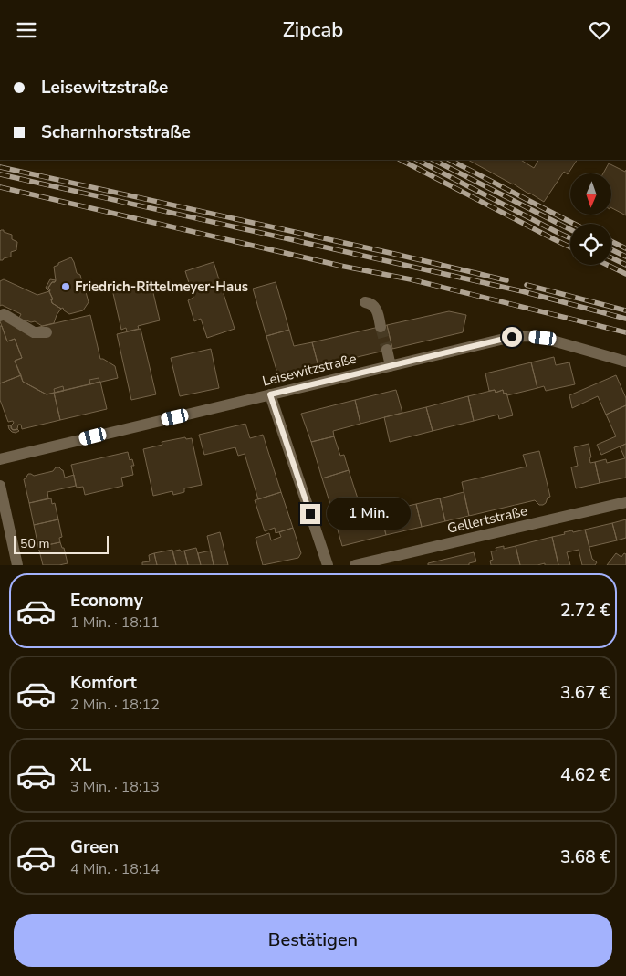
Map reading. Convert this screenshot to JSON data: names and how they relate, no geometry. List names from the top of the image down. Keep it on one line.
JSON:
{"streets":{"street":["Leisewitzstraße","Gellertstraße"]},"places":["Friedrich-Rittelmeyer-Haus"],"scale_bar":"50 m","north":"bottom","page":{"header":"Zipcab","banner":["Leisewitzstraße","Scharnhorststraße"],"bubble":"1 Min.","scale":"50 m","list":[{"name":"Economy","note":"1 Min. · 18:11","value":"2.72 €"},{"name":"Komfort","note":"2 Min. · 18:12","value":"3.67 €"},{"name":"XL","note":"3 Min. · 18:13","value":"4.62 €"},{"name":"Green","note":"4 Min. · 18:14","value":"3.68 €"}],"buttons":"Bestätigen"}}
